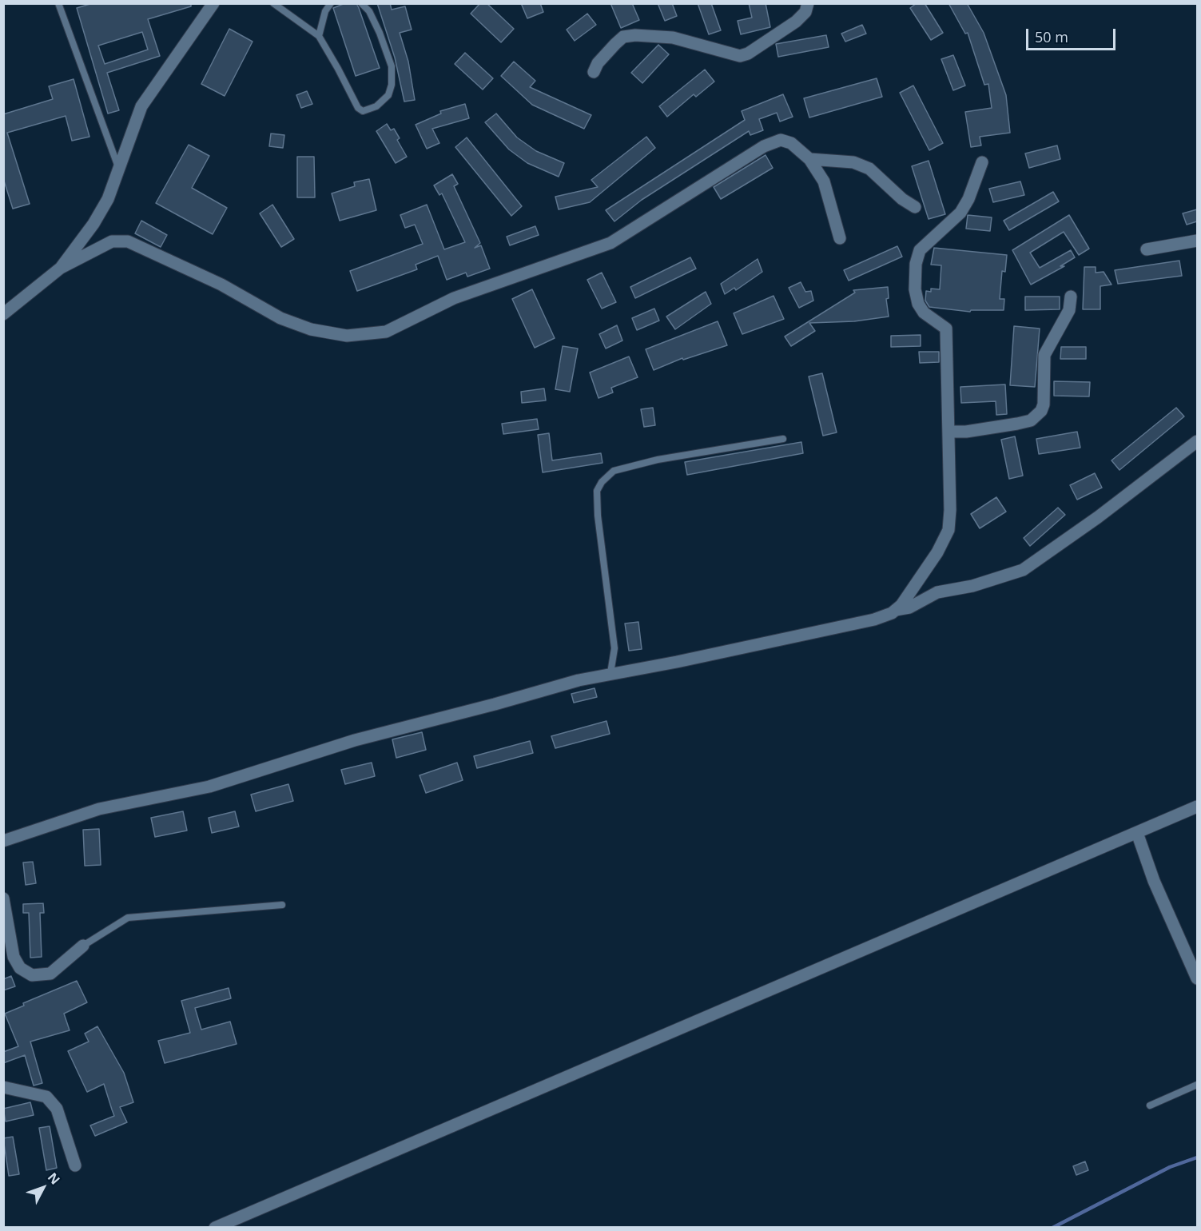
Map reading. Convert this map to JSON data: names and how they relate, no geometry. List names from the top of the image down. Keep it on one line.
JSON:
{"scale_bar":"50 m","north":"top right"}
